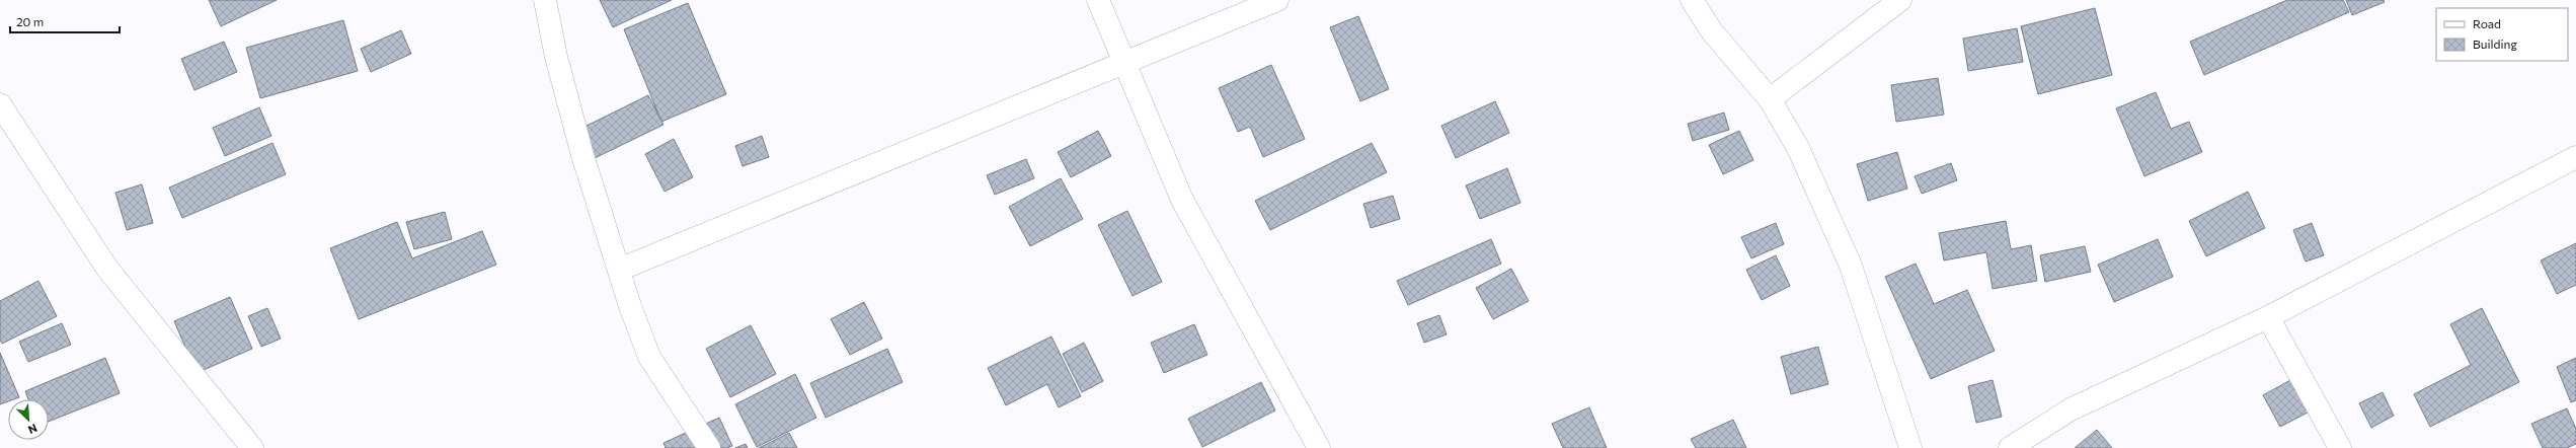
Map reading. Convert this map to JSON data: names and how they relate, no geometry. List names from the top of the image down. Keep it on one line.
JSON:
{"legend":["Road","Building"],"scale_bar":"20 m","north":"bottom right"}
